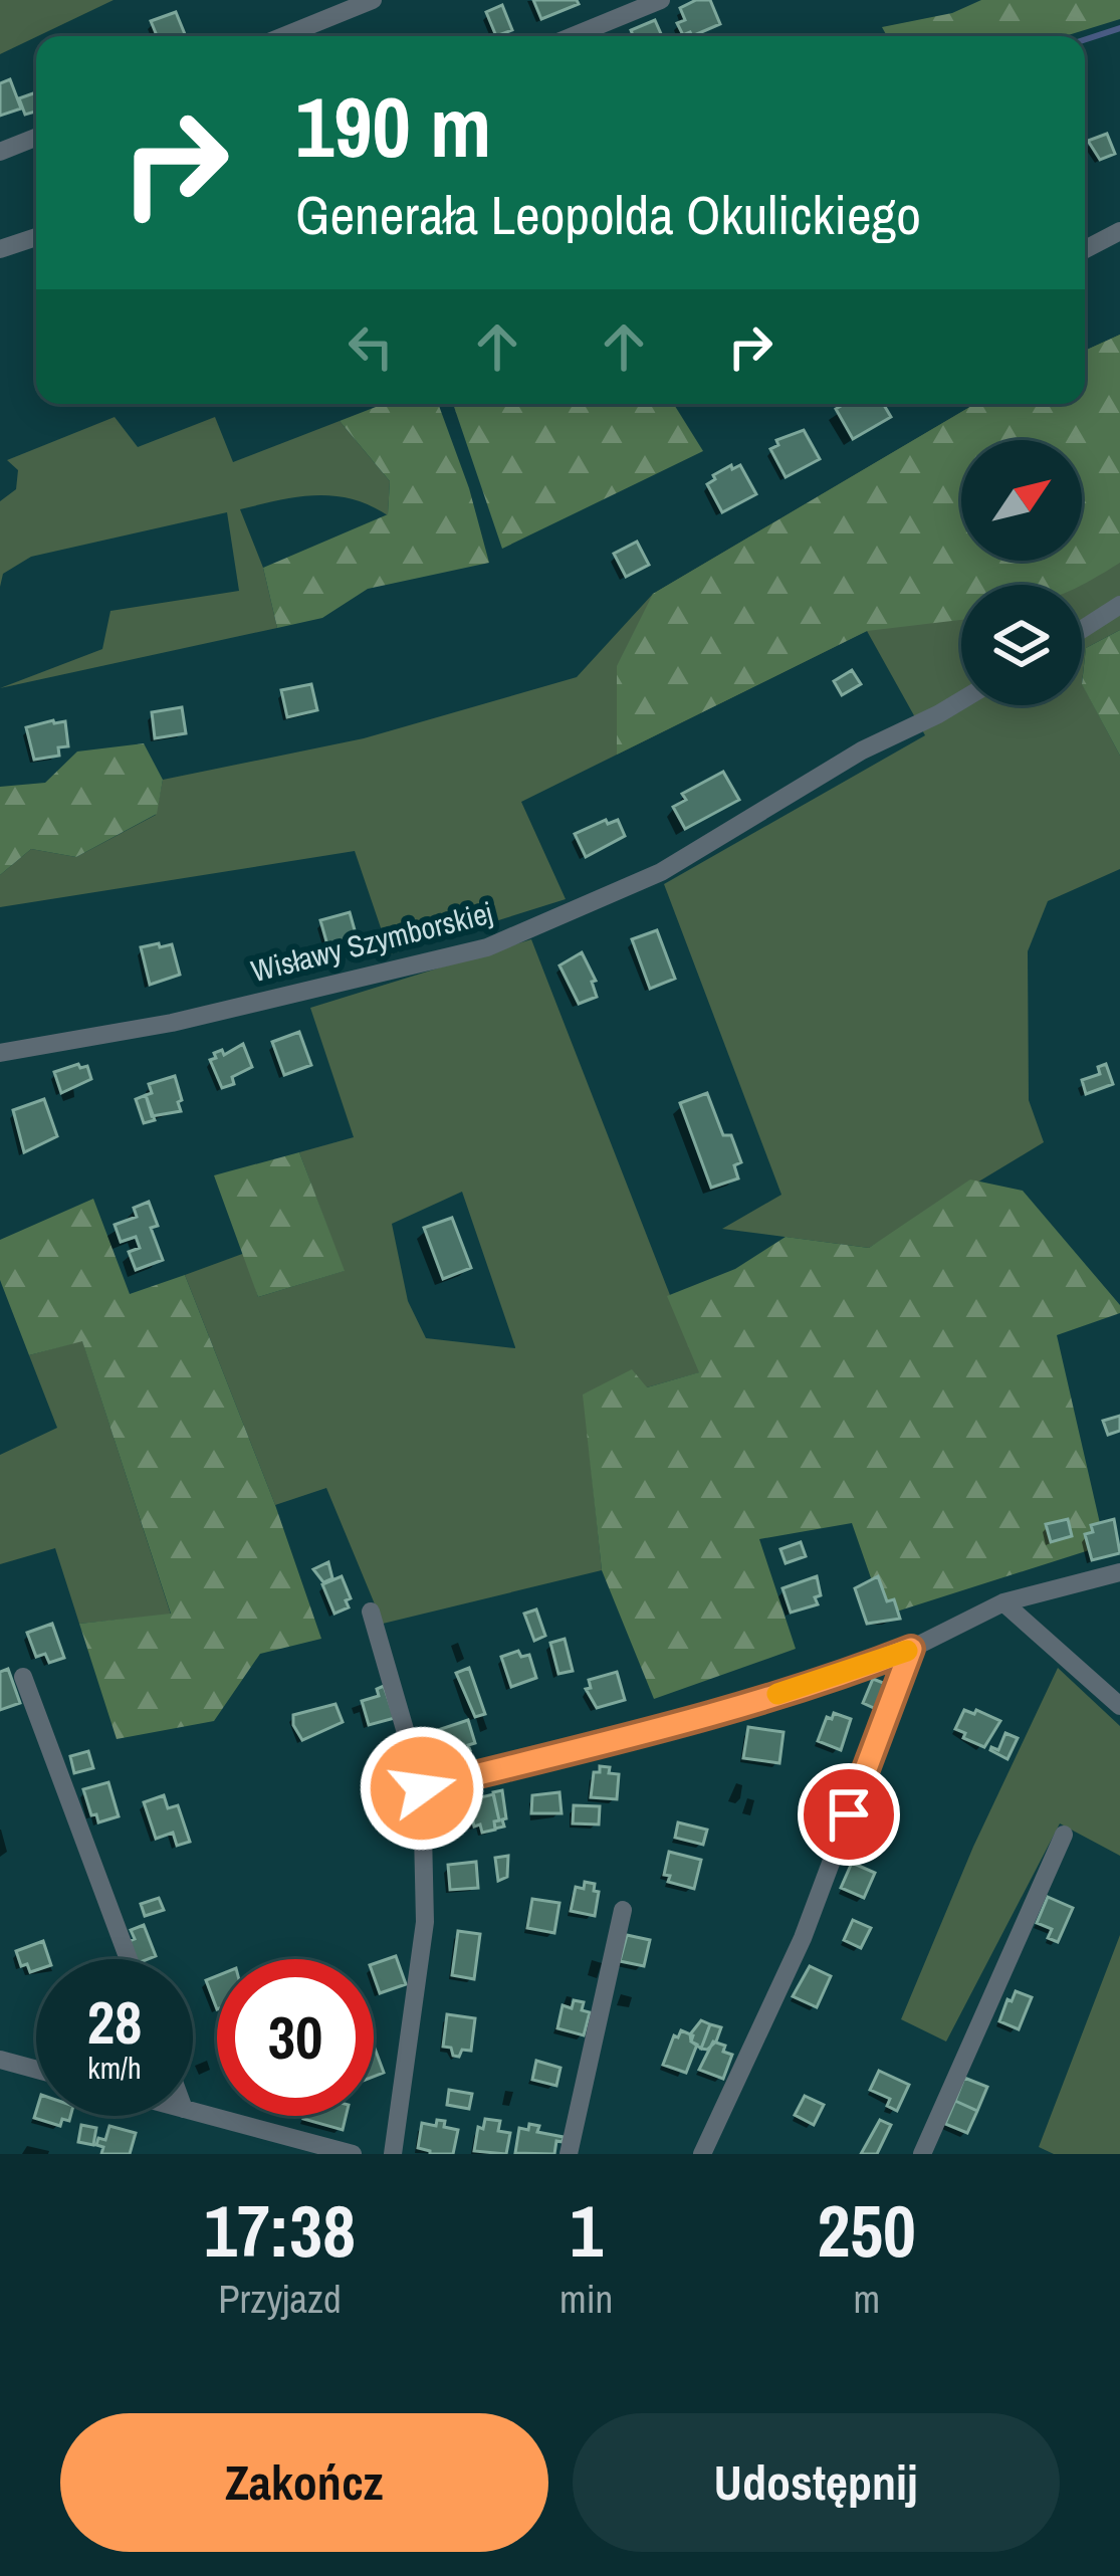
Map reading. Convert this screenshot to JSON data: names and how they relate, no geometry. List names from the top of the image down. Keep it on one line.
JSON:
{"streets":{"street":["Wisławy Szymborskiej"]},"north":"top right","page":{"turn":["190 m","Generała Leopolda Okulickiego"],"speed":"28 km/h","limit":"30","eta":["17:38","Przyjazd","1","min","250","m"],"buttons":["Zakończ","Udostępnij"]}}
